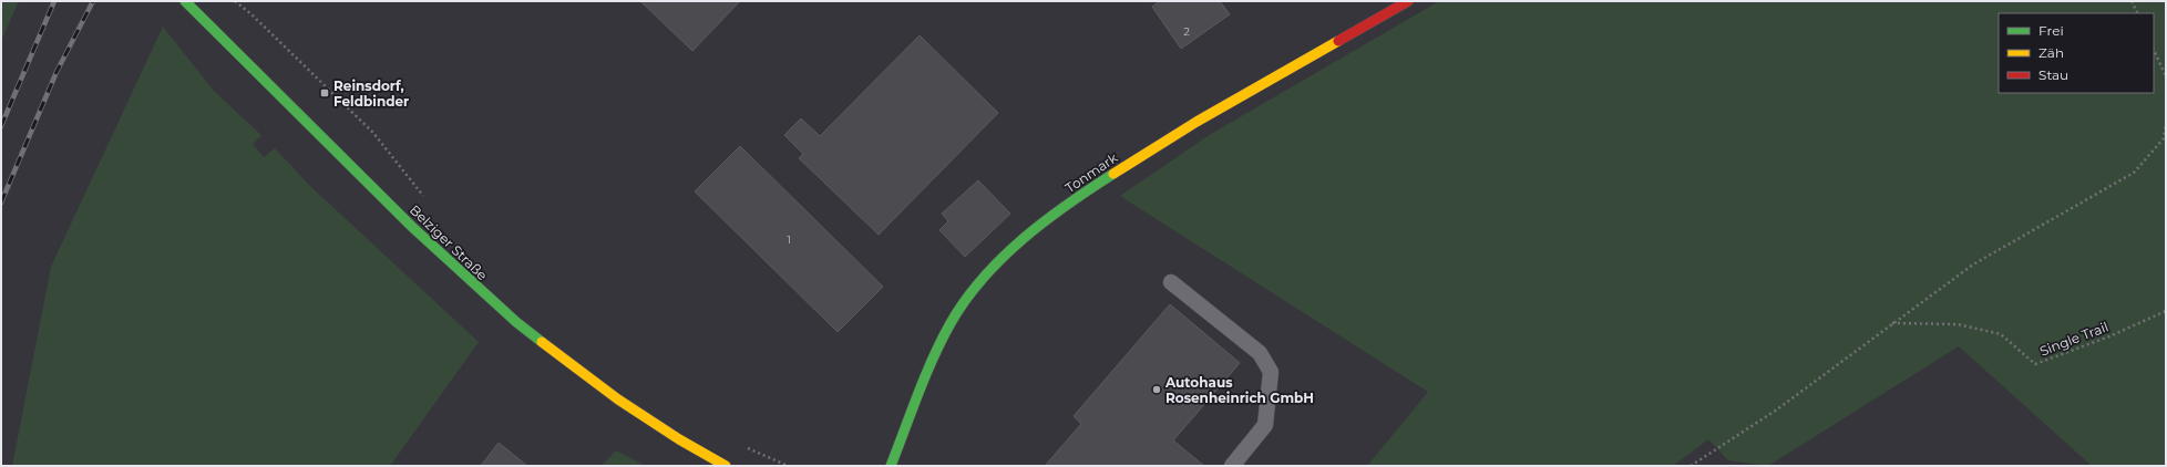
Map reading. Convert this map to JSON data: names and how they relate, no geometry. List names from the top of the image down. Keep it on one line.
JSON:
{"streets":{"street":["Tonmark","Belziger Straße"],"path":["Single Trail"]},"places":{"transit":["Reinsdorf, Feldbinder"],"other":["Autohaus Rosenheinrich GmbH"]},"house_numbers":["2","1"],"legend":["Frei","Zäh","Stau"]}
